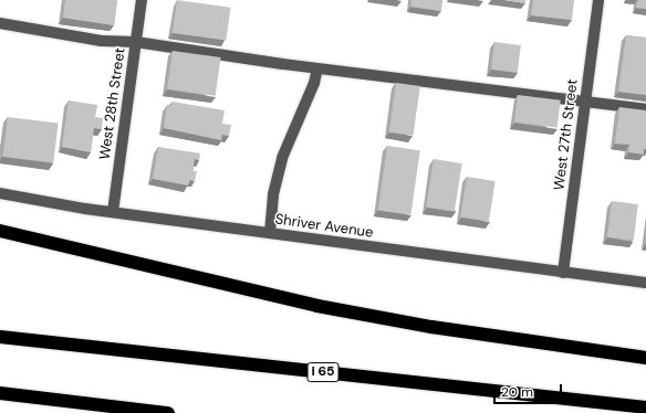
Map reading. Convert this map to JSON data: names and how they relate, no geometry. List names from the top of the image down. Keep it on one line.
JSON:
{"streets":{"highway":["I 65"],"street":["West 28th Street","West 27th Street","Shriver Avenue"]},"crossings":[["West 28th Street","Shriver Avenue"],["West 27th Street","Shriver Avenue"]],"scale_bar":"20 m"}
